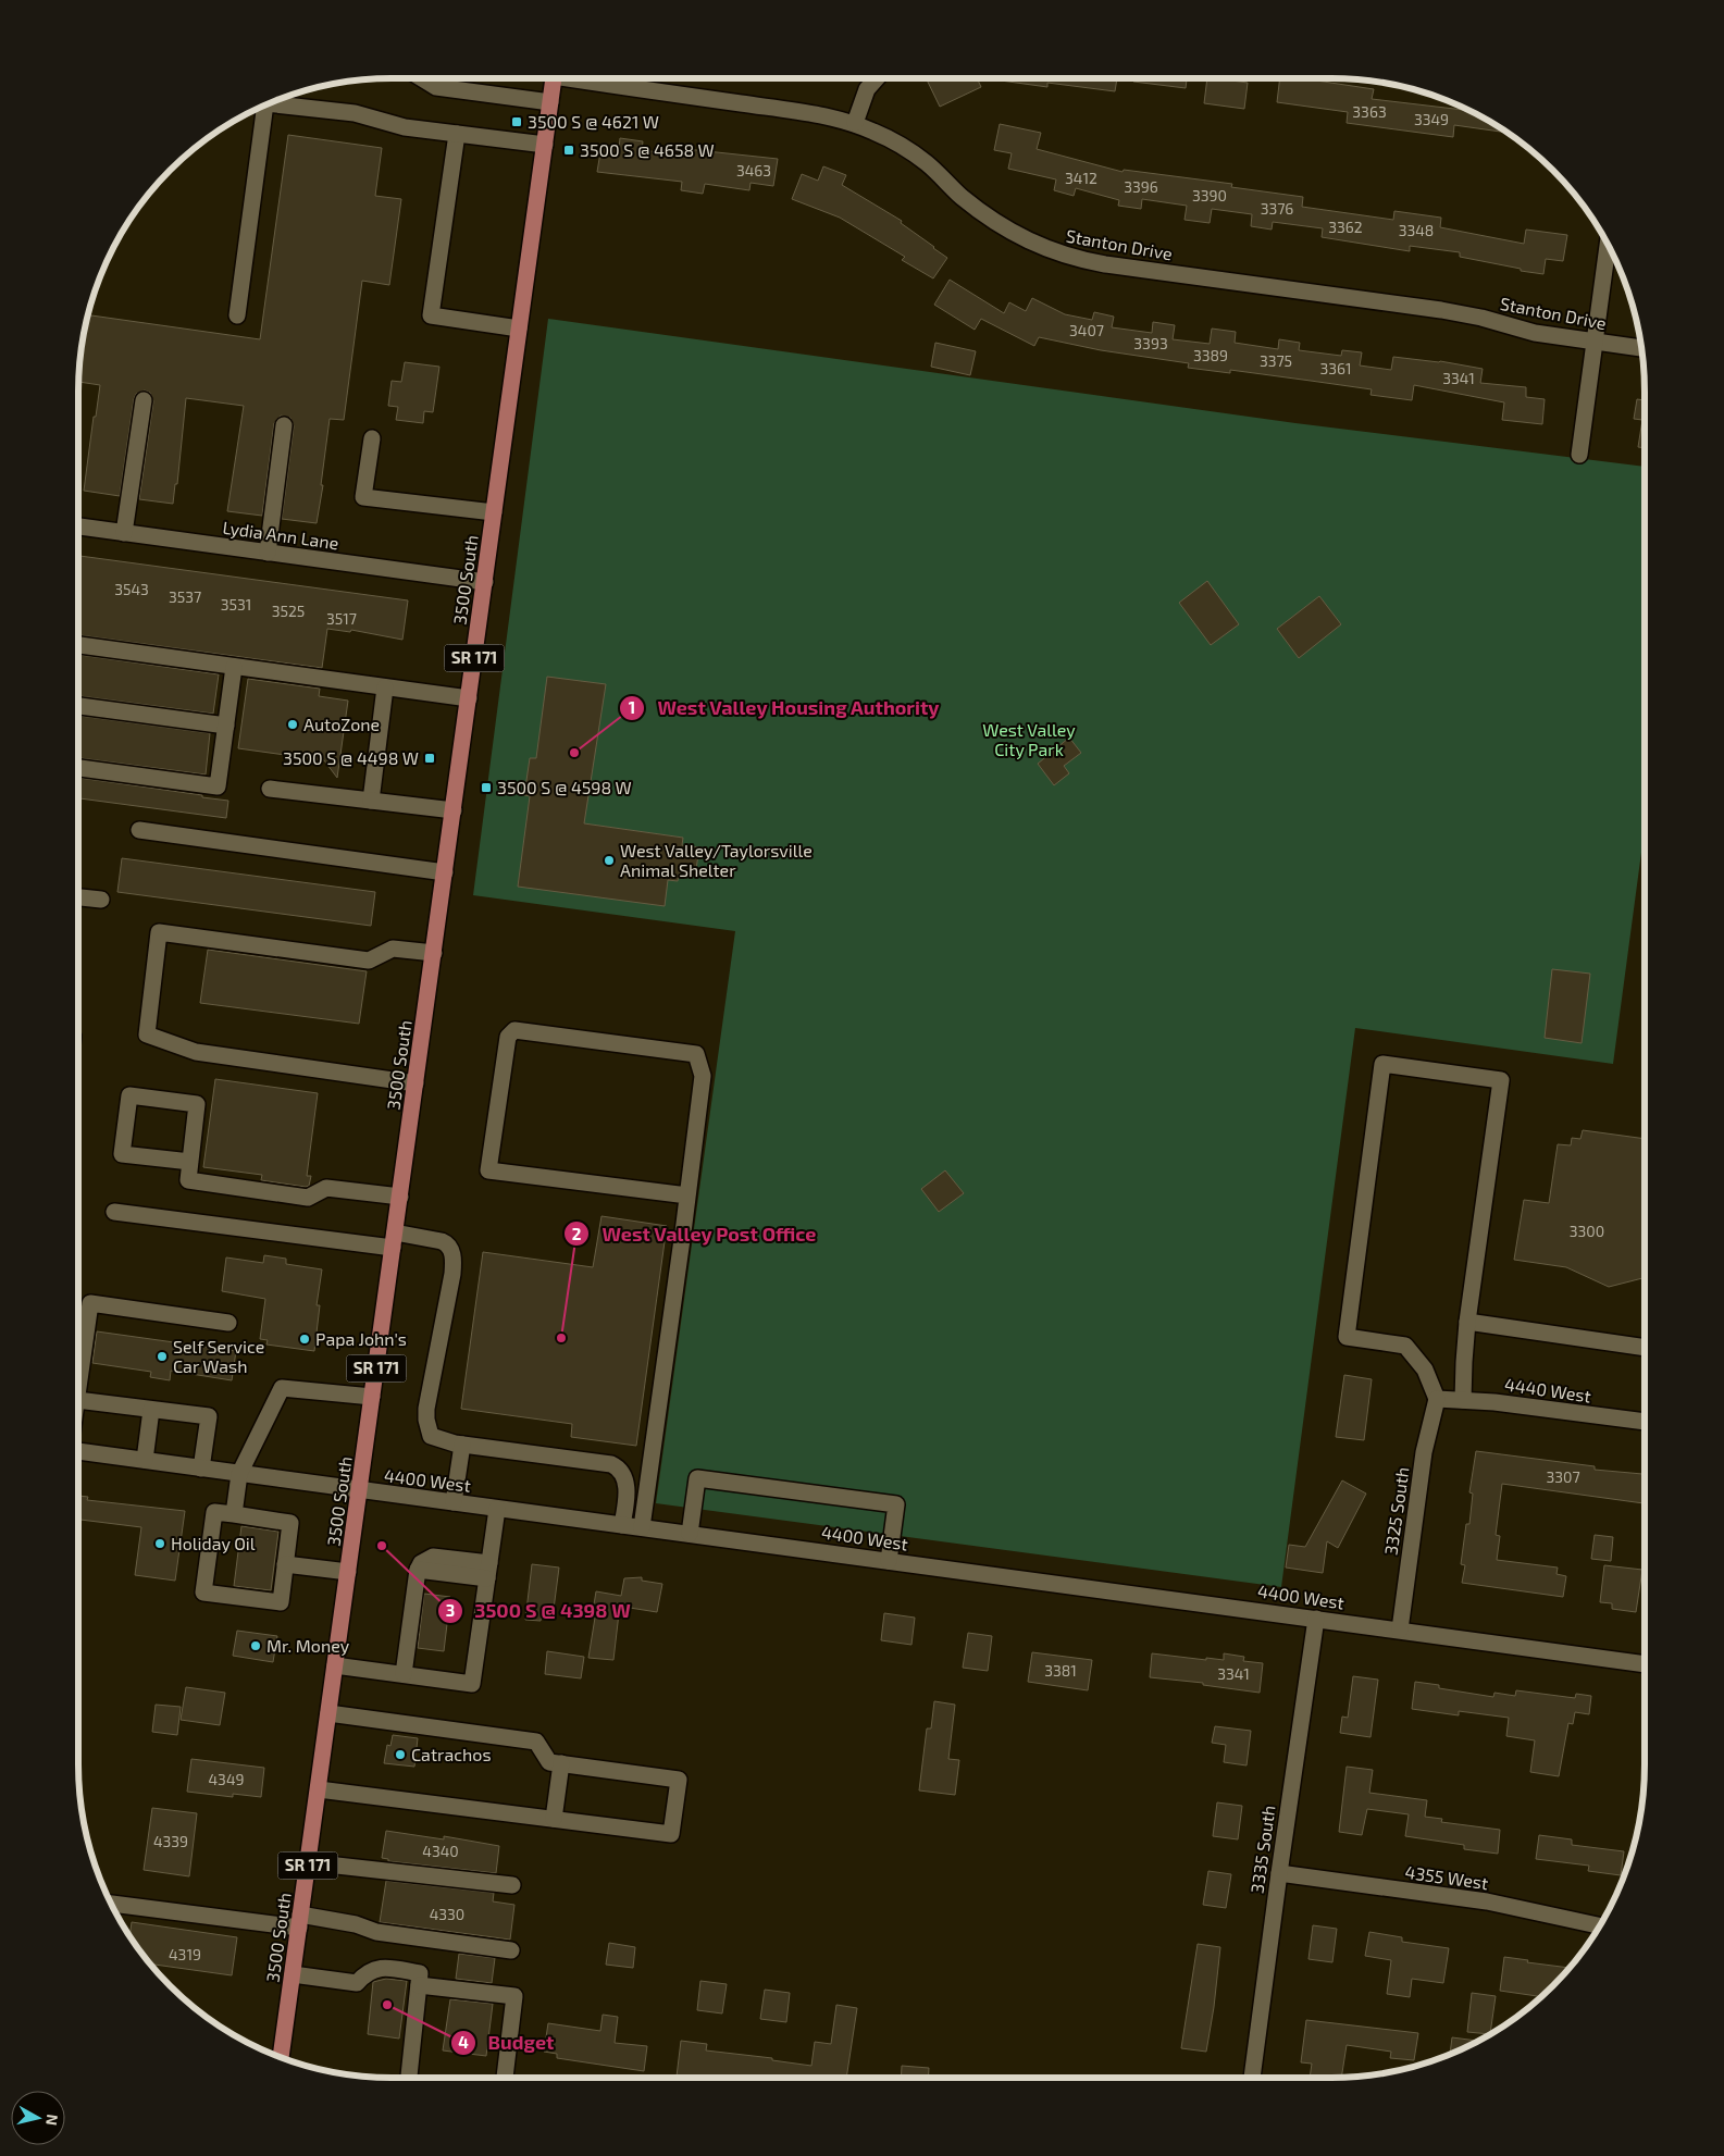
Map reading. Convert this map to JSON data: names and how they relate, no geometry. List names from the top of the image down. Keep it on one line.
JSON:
{"streets":{"main road":["3500 South","SR 171"],"street":["Stanton Drive","Lydia Ann Lane","4440 West","4400 West","3325 South","3335 South","4355 West"]},"crossings":[["Lydia Ann Lane","3500 South"],["3500 South","4400 West"],["4440 West","3325 South"],["4400 West","3325 South"],["4400 West","3335 South"],["3335 South","4355 West"]],"parks":["West Valley City Park"],"places":{"transit":["3500 S @ 4621 W","3500 S @ 4658 W","3500 S @ 4498 W","3500 S @ 4598 W"],"other":["AutoZone","West Valley Housing Authority","West Valley/Taylorsville Animal Shelter","West Valley Post Office","Papa John's","Self Service Car Wash","Holiday Oil","3500 S @ 4398 W","Mr. Money","Catrachos","Budget"]},"house_numbers":["3363","3349","3463","3412","3396","3390","3376","3362","3348","3407","3393","3389","3375","3361","3341","3543","3537","3531","3525","3517","3300","3307","3381","3341","4349","4339","4340","4330","4319"],"north":"right"}
